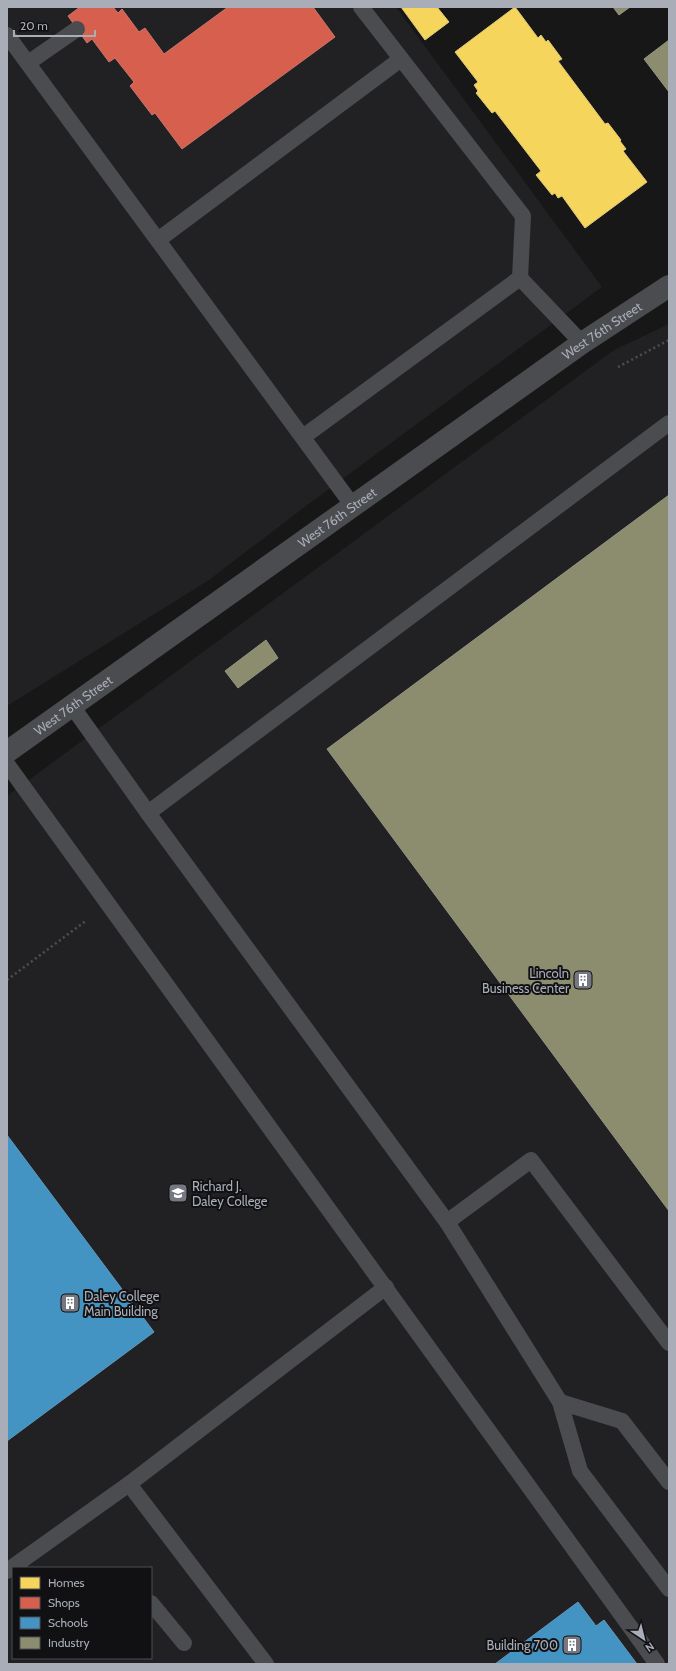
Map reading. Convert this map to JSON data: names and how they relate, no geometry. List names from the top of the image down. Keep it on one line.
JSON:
{"streets":{"street":["West 76th Street"]},"places":{"building":["Lincoln Business Center","Daley College Main Building","Building 700"],"school or university":["Richard J. Daley College"]},"legend":["Homes","Shops","Schools","Industry"],"scale_bar":"20 m","north":"bottom right"}
